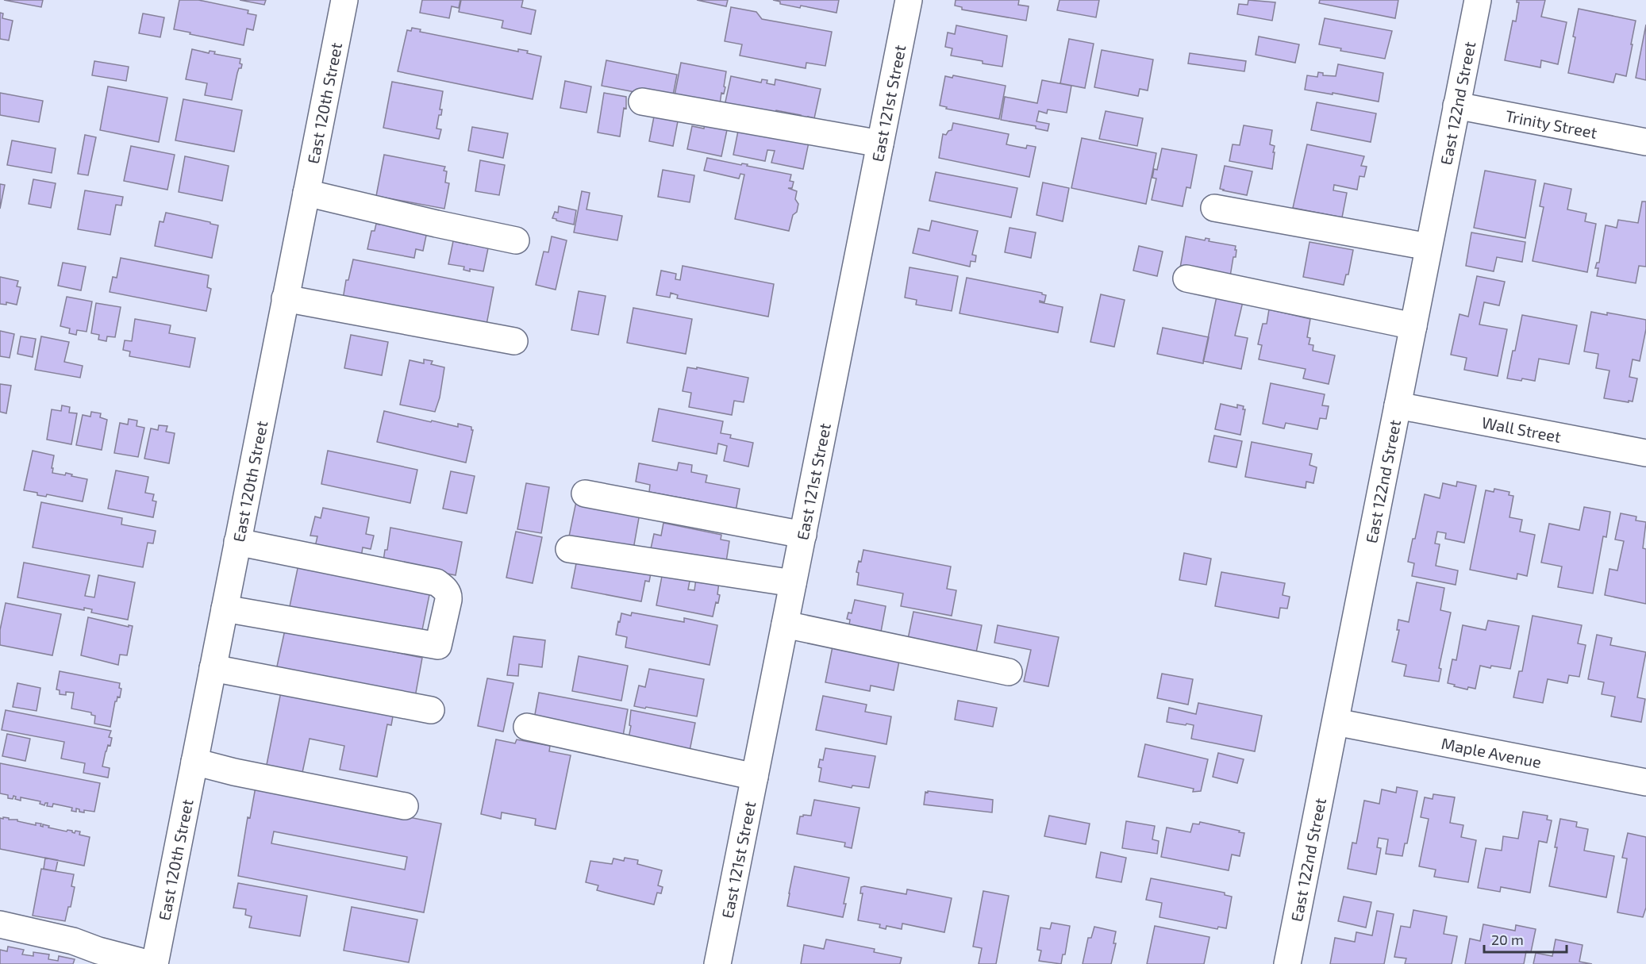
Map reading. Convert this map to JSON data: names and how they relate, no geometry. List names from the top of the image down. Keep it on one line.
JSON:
{"streets":{"street":["East 120th Street","East 121st Street","East 122nd Street","Trinity Street","Wall Street","Maple Avenue"]},"crossings":[["East 122nd Street","Trinity Street"],["East 122nd Street","Wall Street"],["East 122nd Street","Maple Avenue"]],"scale_bar":"20 m"}
